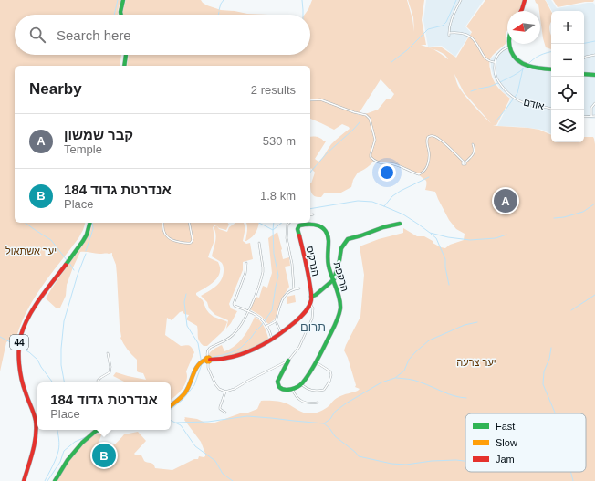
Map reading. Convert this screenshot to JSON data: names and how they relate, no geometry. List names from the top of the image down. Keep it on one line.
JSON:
{"streets":{"main road":["הנרקיס","הרקפת","44"],"street":["אודם"]},"crossings":[["הנרקיס","הרקפת"]],"districts":["תרום"],"parks":["יער אשתאול","יער צרעה"],"legend":["Fast","Slow","Jam"],"north":"left","page":{"map_buttons":["+","−"],"search":"Search here","heading":["Nearby","2 results"],"list":[{"mark":"A","name":"קבר שמשון","note":"Temple","value":"530 m"},{"mark":"B","name":"אנדרטת גדוד 184","note":"Place","value":"1.8 km"}],"pins":["A","B"],"popup":["אנדרטת גדוד 184","Place"]}}
